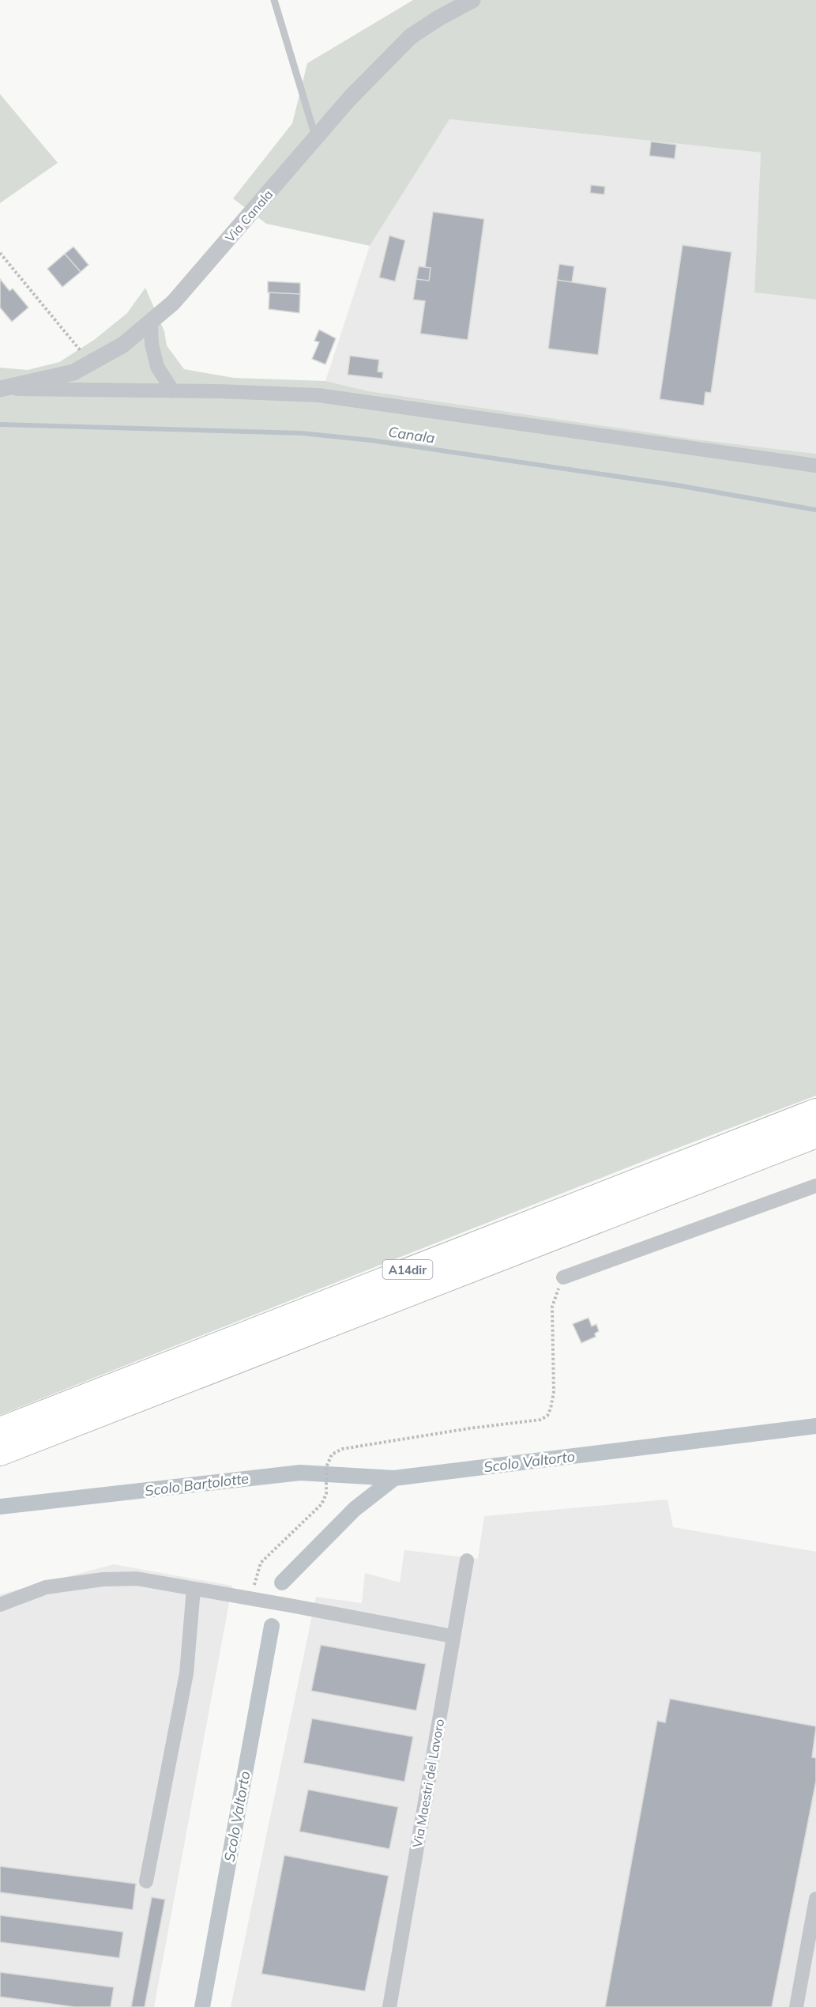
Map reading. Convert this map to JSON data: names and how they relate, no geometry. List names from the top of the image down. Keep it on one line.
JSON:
{"streets":{"highway":["A14dir"],"street":["Via Canala","Via Maestri del Lavoro"]},"water":["Canala","Scolo Valtorto","Scolo Bartolotte"]}
